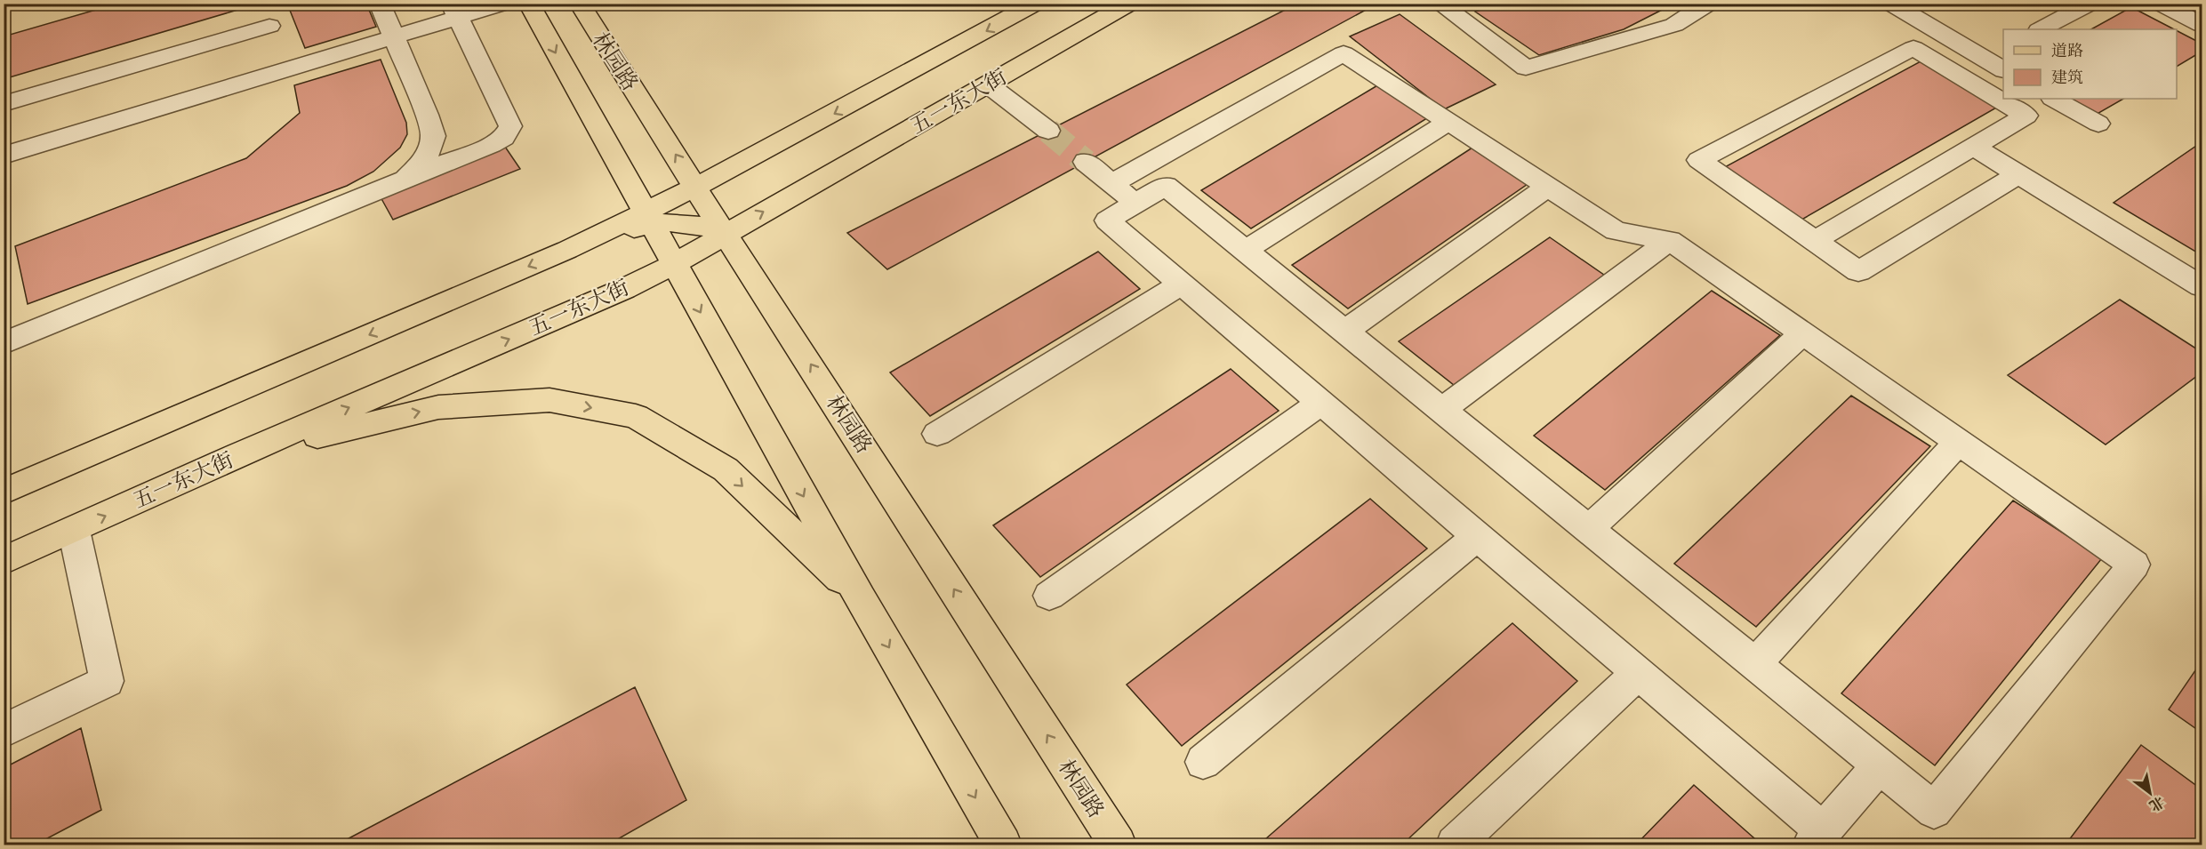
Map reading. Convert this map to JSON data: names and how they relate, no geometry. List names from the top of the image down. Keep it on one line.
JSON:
{"streets":{"main road":["林园路","五一东大街"]},"crossings":[["林园路","五一东大街"]],"legend":["道路","建筑"],"north":"bottom right"}
